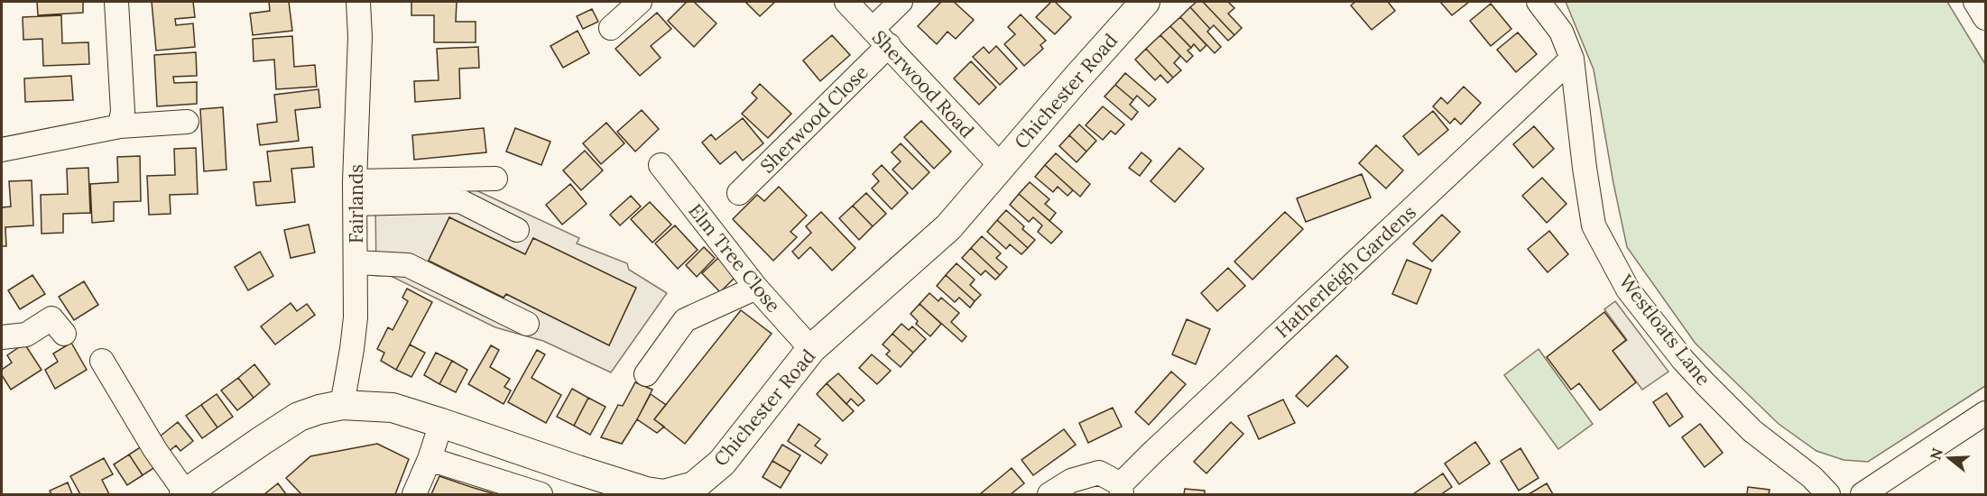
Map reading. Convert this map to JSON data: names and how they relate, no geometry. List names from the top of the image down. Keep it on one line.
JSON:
{"streets":{"main road":["Chichester Road"],"street":["Sherwood Road","Sherwood Close","Fairlands","Elm Tree Close","Hatherleigh Gardens","Westloats Lane"]},"crossings":[["Sherwood Road","Chichester Road"],["Sherwood Road","Sherwood Close"],["Chichester Road","Fairlands"],["Chichester Road","Elm Tree Close"],["Hatherleigh Gardens","Westloats Lane"]],"north":"left"}
